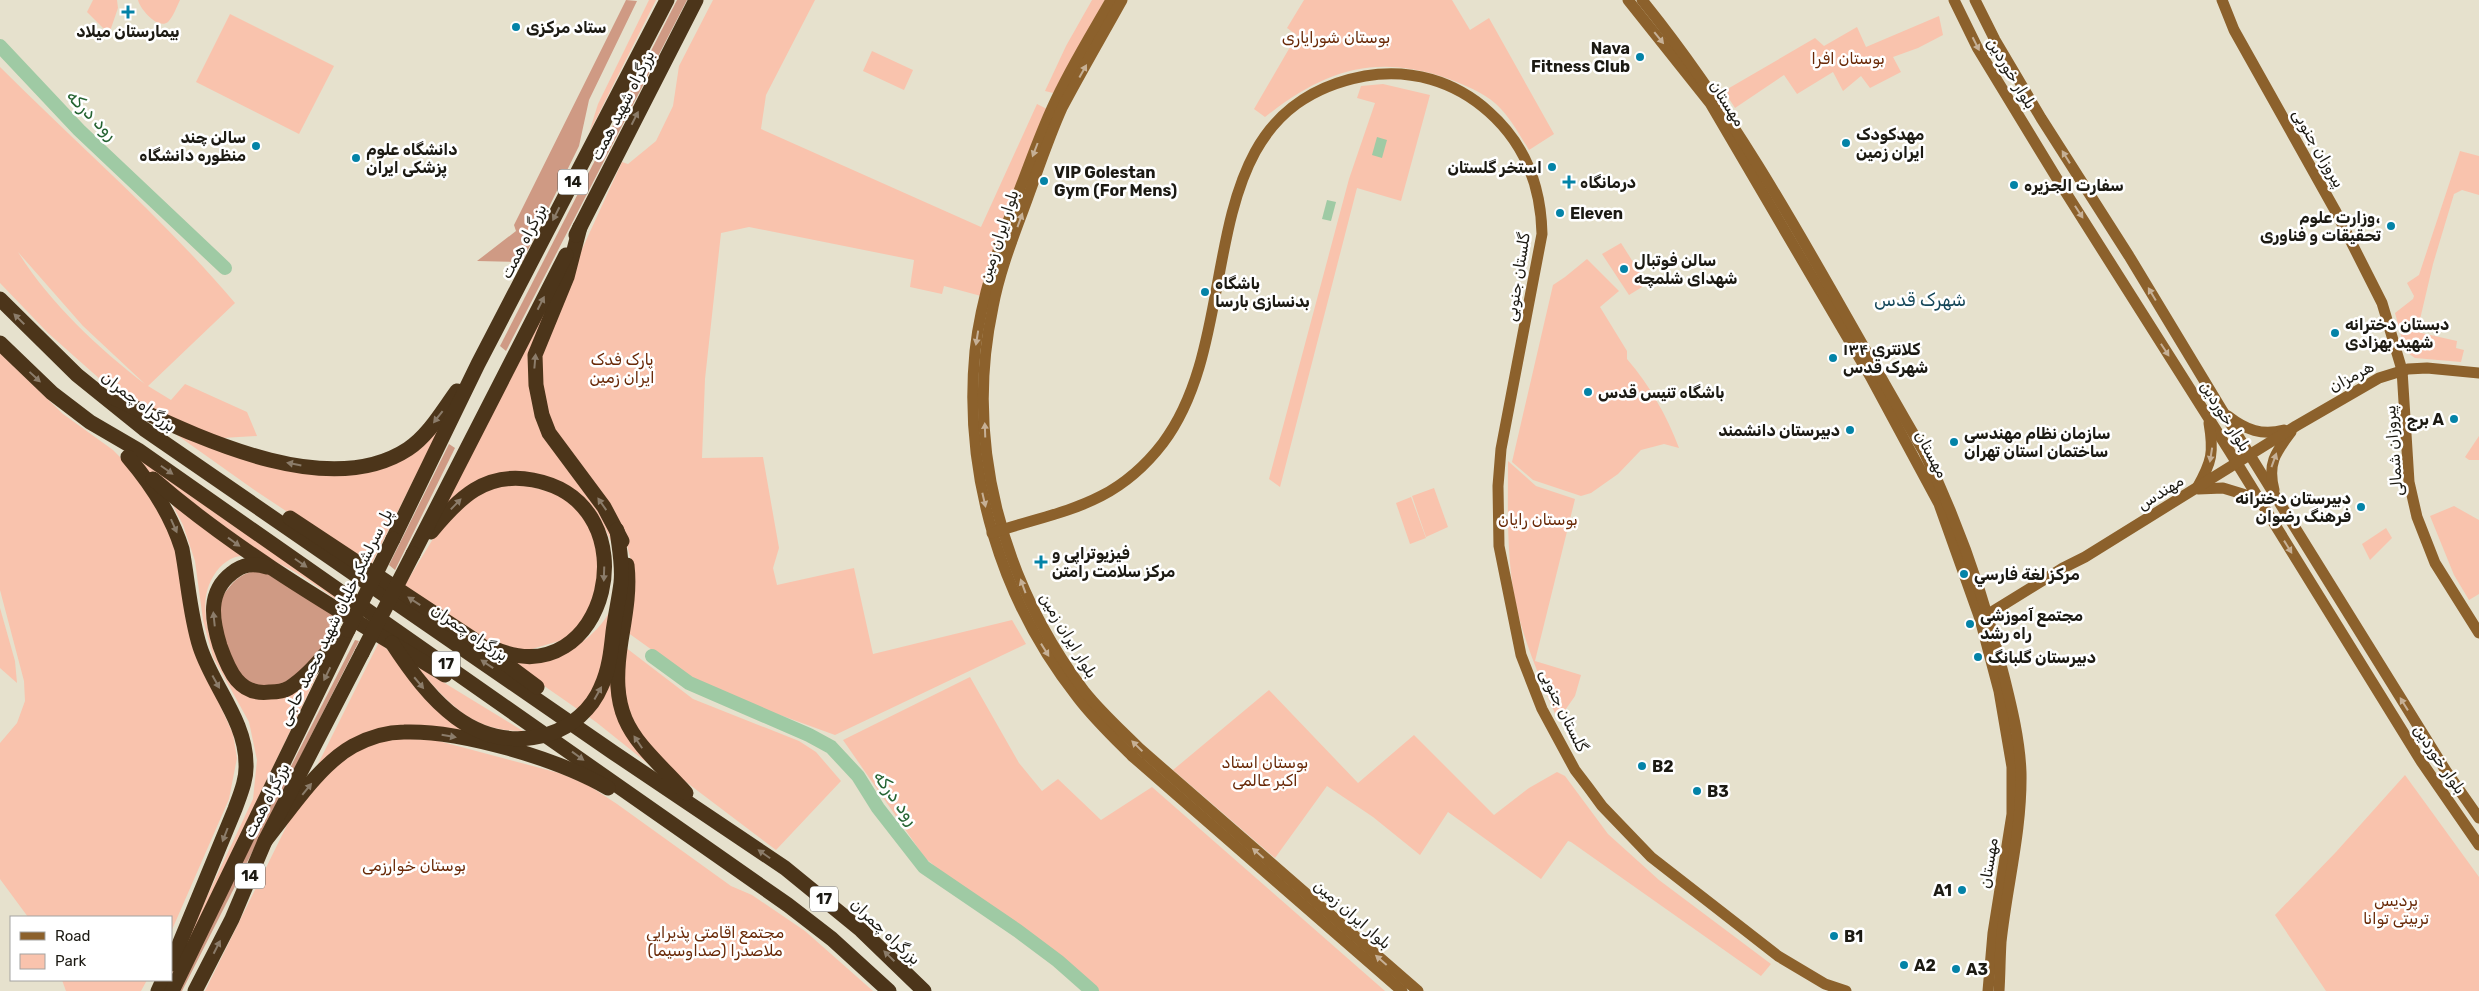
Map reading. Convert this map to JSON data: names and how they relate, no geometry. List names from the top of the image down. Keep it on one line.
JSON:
{"streets":{"highway":["بزرگراه شهید همت","14","بزرگراه همت","بزرگراه چمران","پل سرلشکر خلبان شهید محمد حاجی","17"],"street":["بلوار خوردین","مهستان","پیروزان جنوبی","بلوار ایران زمین","گلستان جنوبی","هرمزان","پیروزان شمالی","مهندس"]},"crossings":[["بلوار خوردین","هرمزان"],["بلوار خوردین","مهندس"],["مهستان","مهندس"],["بزرگراه شهید همت","14"],["پیروزان جنوبی","هرمزان"],["پیروزان جنوبی","پیروزان شمالی"],["14","بزرگراه همت"],["بلوار ایران زمین","گلستان جنوبی"],["بزرگراه همت","پل سرلشکر خلبان شهید محمد حاجی"],["هرمزان","پیروزان شمالی"],["هرمزان","مهندس"]],"one_way":["بزرگراه شهید همت","پل سرلشکر خلبان شهید محمد حاجی"],"districts":["شهرک قدس"],"water":["رود درکه"],"parks":["بوستان شورایاری","بوستان افرا","پارک فدک ایران زمین","بوستان رایان","بوستان استاد اکبر عالمی","بوستان خوارزمی","پردیس تربیتی توانا","مجتمع اقامتی پذیرایی ملاصدرا (صداوسیما)"],"places":{"health":["بیمارستان میلاد","درمانگاه","فیزیوتراپی و مرکز سلامت رامتن"],"other":["ستاد مرکزی","Nava Fitness Club","مهدکودک ایران زمین","سالن چند منظوره دانشگاه","دانشگاه علوم پزشکی ایران","استخر گلستان","VIP Golestan Gym (For Mens)","سفارت الجزیره","Eleven","وزارت علوم، تحقیقات و فناوری","سالن فوتبال شهدای شلمچه","باشگاه بدنسازی بارسا","دبستان دخترانه شهید بهزادی","کلانتری ۱۳۴ شهرک قدس","باشگاه تنیس قدس","برج A","دبیرستان دانشمند","سازمان نظام مهندسی ساختمان استان تهران","دبیرستان دخترانه فرهنگ رضوان","مركز لغة فارسي","مجتمع آموزشی راه رشد","دبیرستان گلبانگ","B2","B3","A1","B1","A2","A3"]},"legend":["Road","Park"]}
